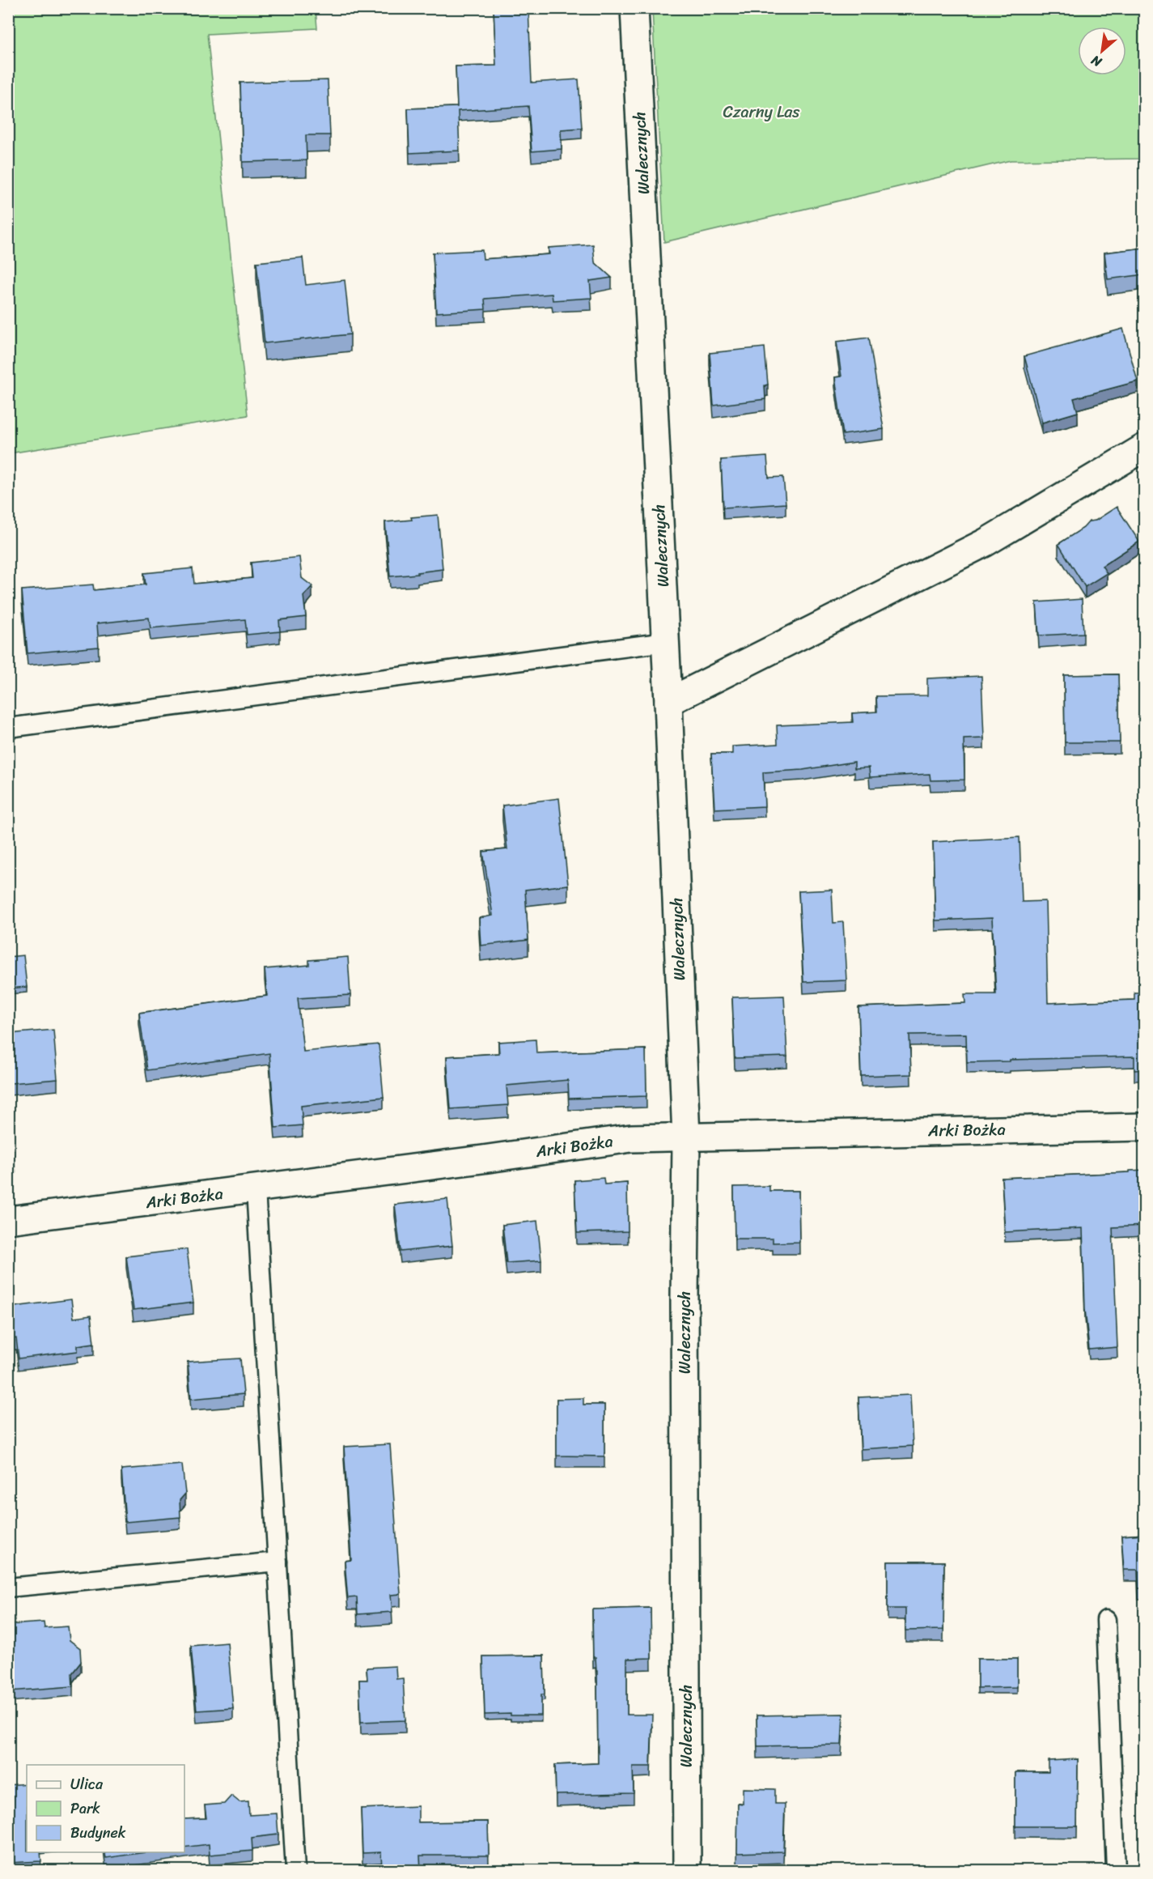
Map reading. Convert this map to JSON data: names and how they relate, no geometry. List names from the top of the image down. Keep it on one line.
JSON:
{"streets":{"street":["Walecznych","Arki Bożka"]},"crossings":[["Walecznych","Arki Bożka"]],"parks":["Czarny Las"],"legend":["Ulica","Park","Budynek"],"north":"bottom left"}
